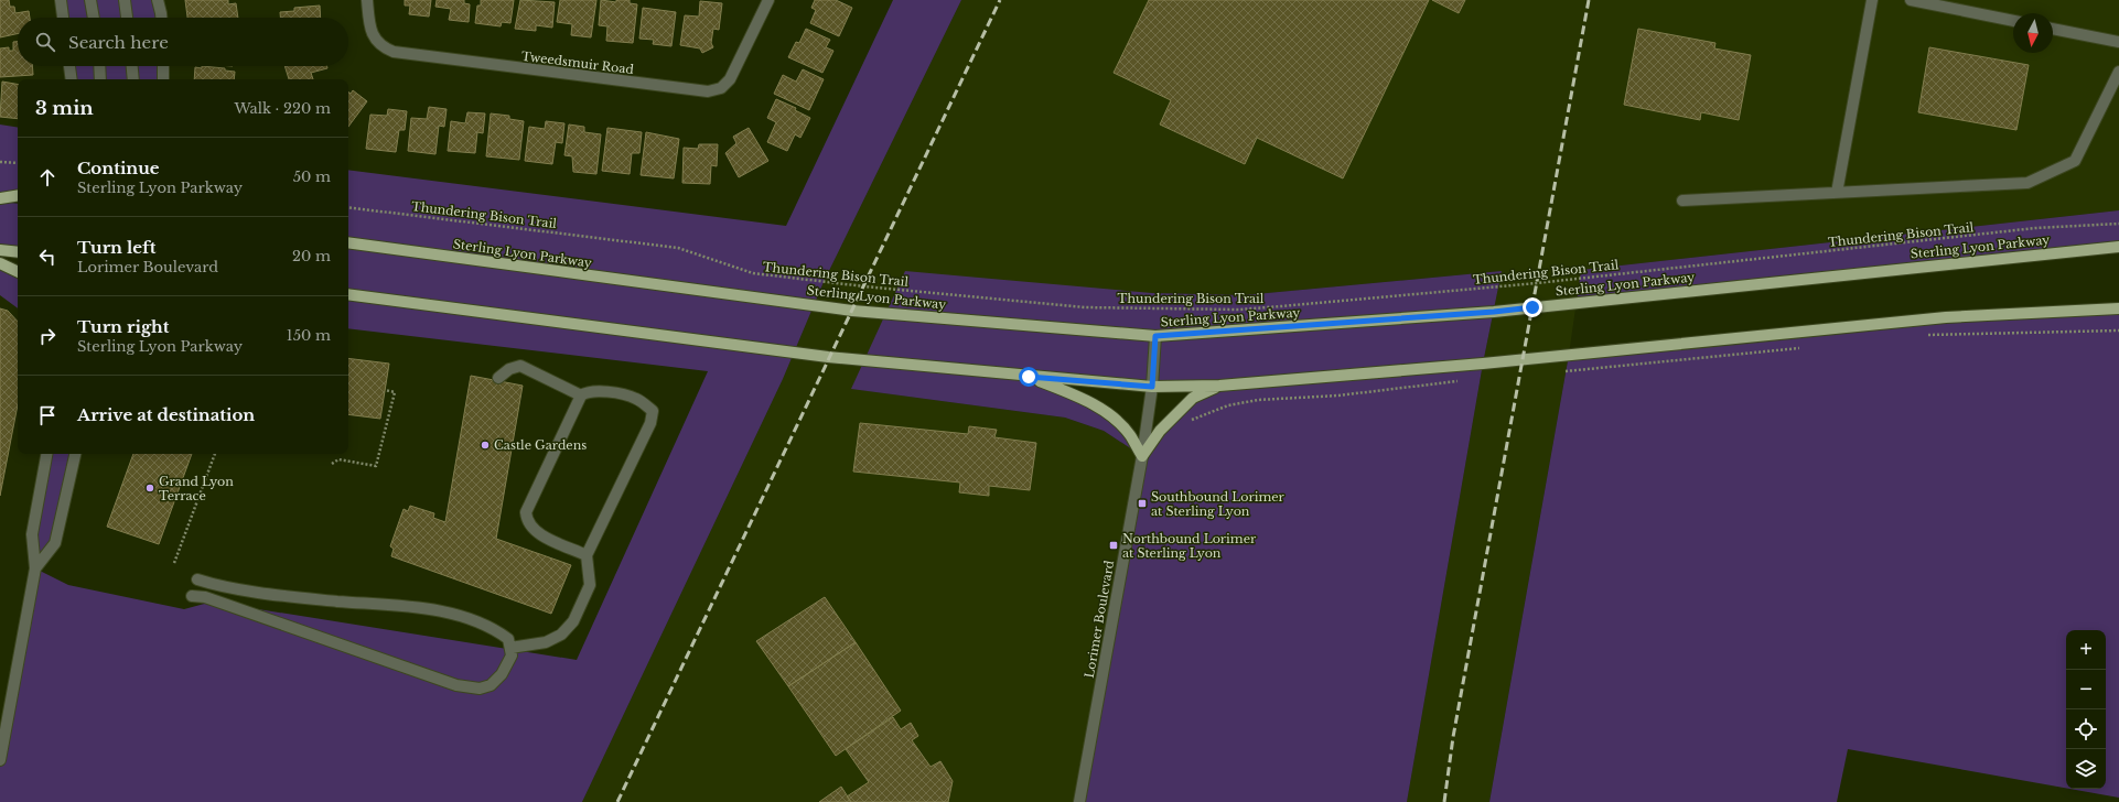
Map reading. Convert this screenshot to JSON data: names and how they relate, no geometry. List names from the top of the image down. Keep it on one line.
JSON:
{"streets":{"main road":["Sterling Lyon Parkway"],"street":["Tweedsmuir Road","Lorimer Boulevard"],"path":["Thundering Bison Trail"]},"crossings":[["Sterling Lyon Parkway","Lorimer Boulevard"]],"places":{"other":["Castle Gardens","Grand Lyon Terrace"],"transit":["Southbound Lorimer at Sterling Lyon","Northbound Lorimer at Sterling Lyon"]},"north":"bottom","page":{"search":"Search here","heading":["3 min","Walk · 220 m"],"list":[["Continue","Sterling Lyon Parkway","50 m"],["Turn left","Lorimer Boulevard","20 m"],["Turn right","Sterling Lyon Parkway","150 m"],"Arrive at destination"],"map_buttons":["+","−"]}}
